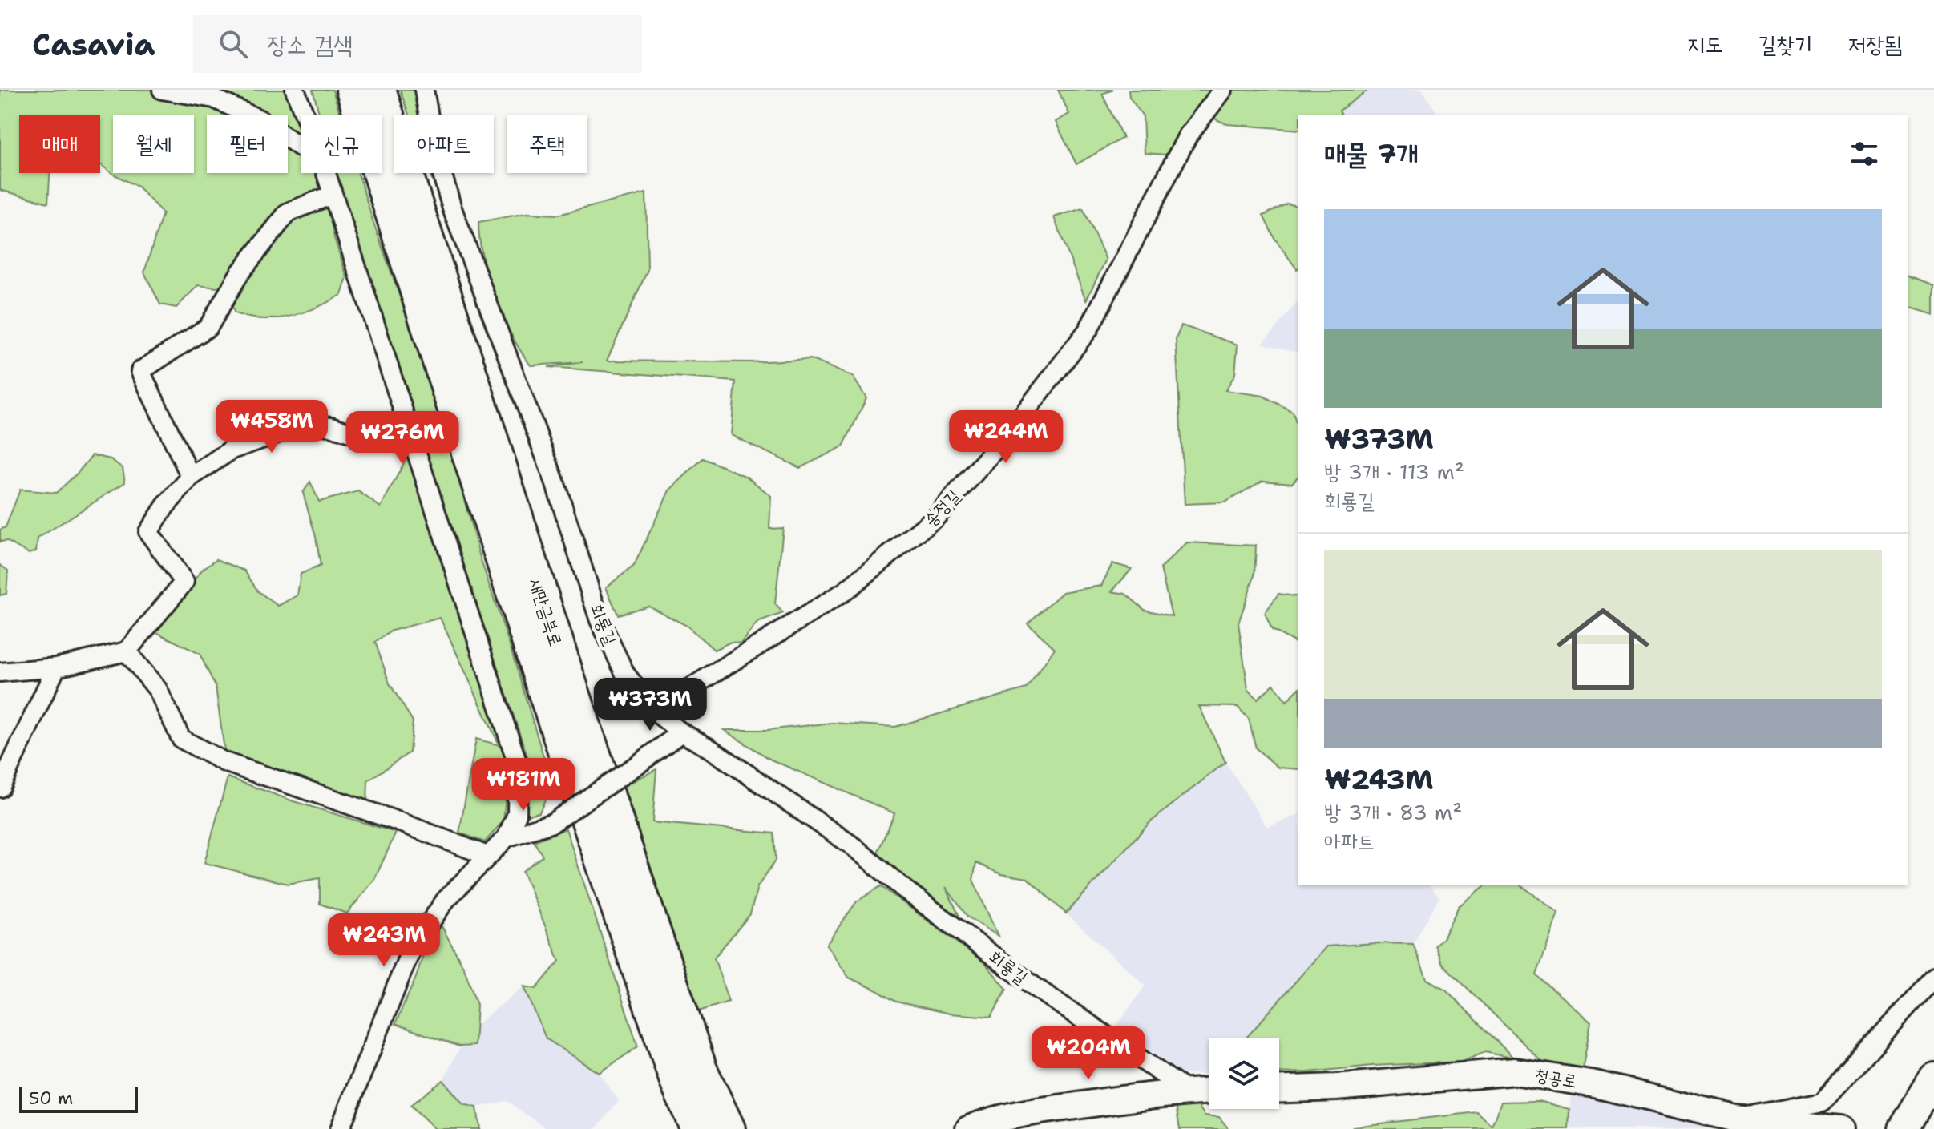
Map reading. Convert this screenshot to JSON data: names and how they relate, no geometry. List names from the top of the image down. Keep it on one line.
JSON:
{"streets":{"highway":["새만금북로"],"street":["송정길","회룡길","청공로"]},"crossings":[["송정길","회룡길"]],"scale_bar":"50 m","page":{"header":"Casavia","search":"장소 검색","nav":["지도","길찾기","저장됨"],"chip":["매매","월세","필터","신규","아파트","주택"],"heading":"매물 7개","list":[{"name":"₩373M","note":"방 3개 · 113 m² · 회룡길"},{"name":"₩243M","note":"방 3개 · 83 m² · 아파트"}],"price":["₩458M","₩244M","₩276M","₩373M","₩181M","₩243M","₩204M"],"scale":"50 m"}}
